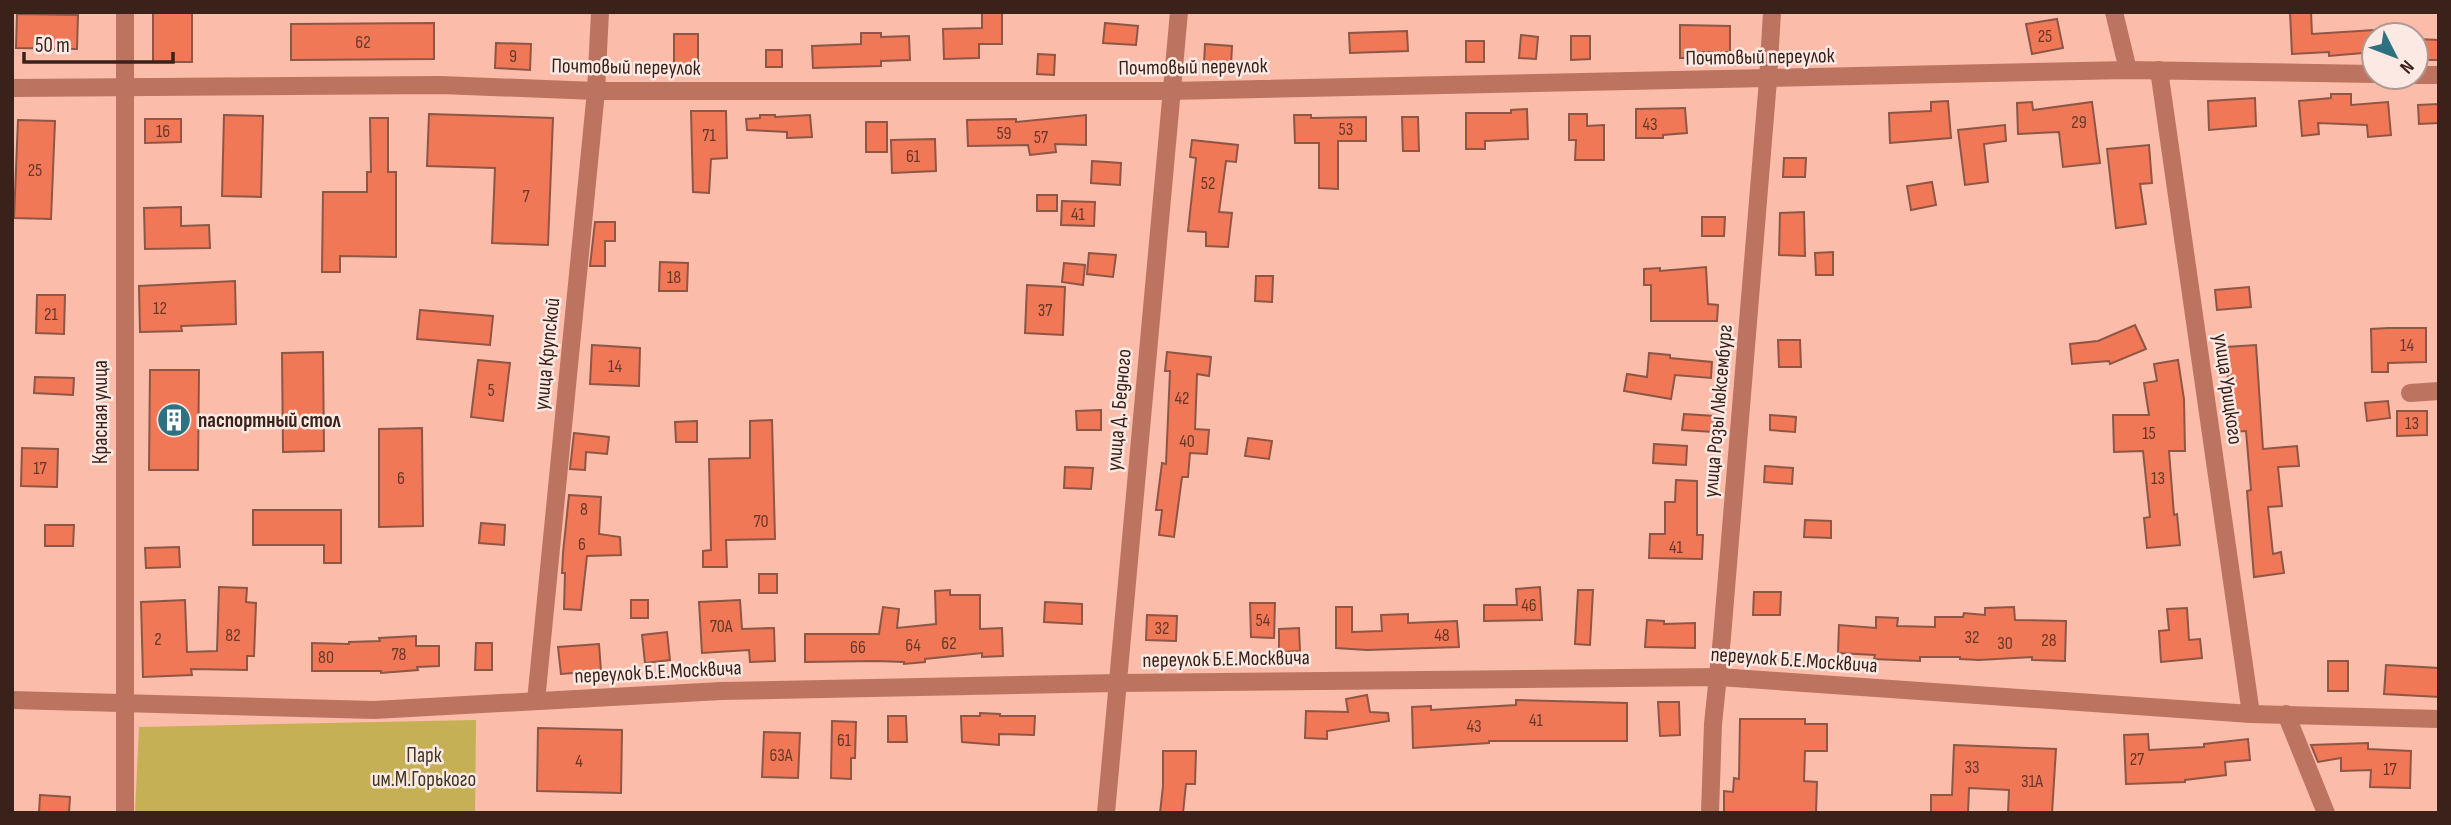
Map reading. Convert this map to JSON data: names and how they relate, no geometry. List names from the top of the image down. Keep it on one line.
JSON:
{"streets":{"street":["Почтовый переулок","улица Крупской","улица Урицкого","улица Д. Бедного","улица Розы Люксембург","Красная улица","переулок Б.Е.Москвича"]},"crossings":[["Почтовый переулок","улица Крупской"],["Почтовый переулок","улица Урицкого"],["Почтовый переулок","улица Д. Бедного"],["Почтовый переулок","улица Розы Люксембург"],["Почтовый переулок","Красная улица"],["улица Крупской","переулок Б.Е.Москвича"],["улица Урицкого","переулок Б.Е.Москвича"],["улица Д. Бедного","переулок Б.Е.Москвича"],["улица Розы Люксембург","переулок Б.Е.Москвича"],["Красная улица","переулок Б.Е.Москвича"]],"parks":["Парк им.М.Горького"],"places":{"building":["паспортный стол"]},"house_numbers":["25","62","9","29","43","53","16","59","71","57","61","25","52","7","41","18","12","37","21","14","14","5","42","13","15","40","17","6","13","8","70","6","41","46","54","70А","32","82","48","32","2","28","62","30","64","66","78","80","41","43","61","63А","27","4","33","17","31А"],"scale_bar":"50 m","north":"bottom right"}
